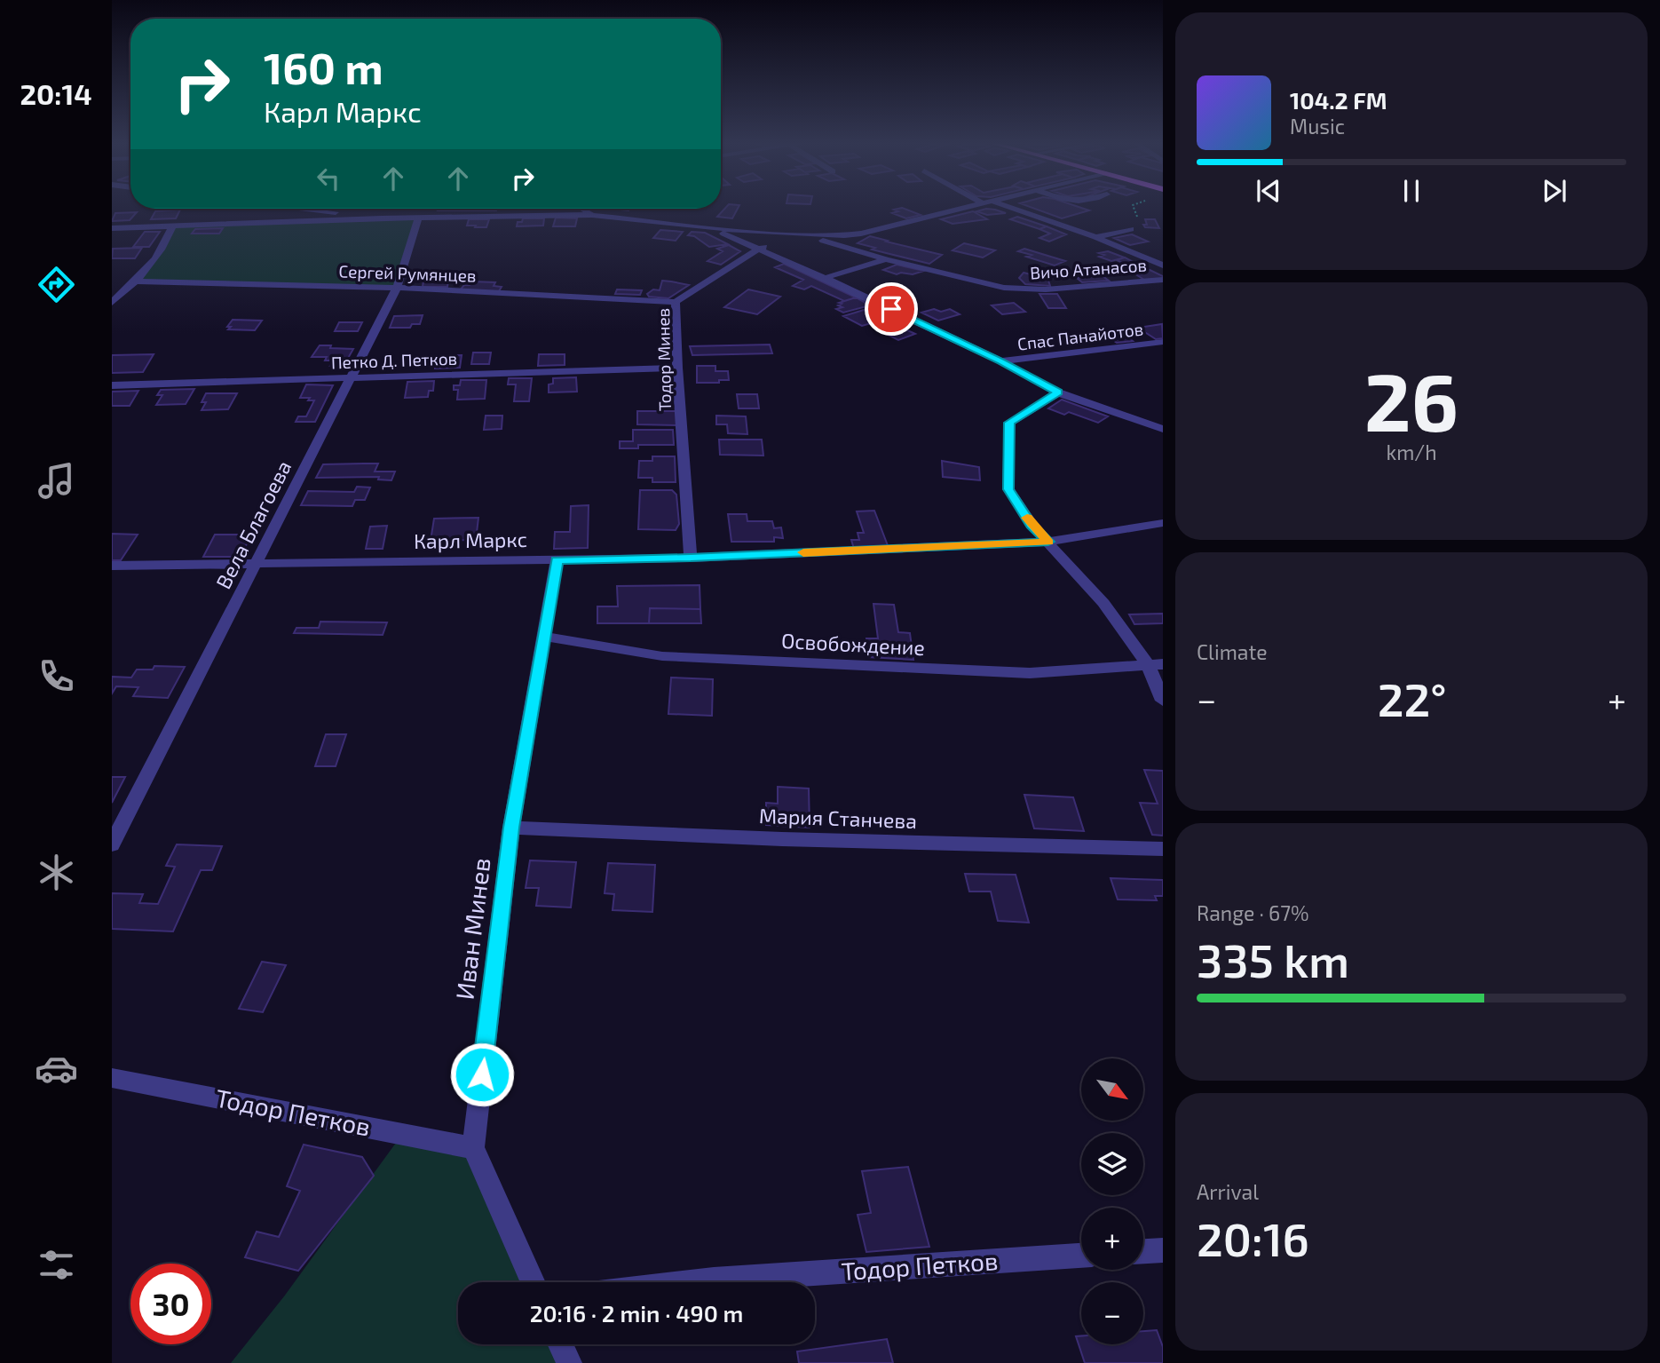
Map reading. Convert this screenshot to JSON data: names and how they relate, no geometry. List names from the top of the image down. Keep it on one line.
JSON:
{"streets":{"street":["Вичо Атанасов","Сергей Румянцев","Спас Панайотов","Тодор Минев","Петко Д. Петков","Вела Благоева","Карл Маркс","Освобождение","Мария Станчева","Иван Минев","Тодор Петков"]},"crossings":[["Вичо Атанасов","Тодор Минев"],["Сергей Румянцев","Тодор Минев"],["Сергей Румянцев","Вела Благоева"],["Тодор Минев","Петко Д. Петков"],["Тодор Минев","Карл Маркс"],["Петко Д. Петков","Вела Благоева"],["Вела Благоева","Карл Маркс"],["Карл Маркс","Иван Минев"],["Освобождение","Иван Минев"],["Мария Станчева","Иван Минев"],["Иван Минев","Тодор Петков"]],"north":"bottom right","page":{"tabs":"20:14","turn":["160 m","Карл Маркс"],"song":["104.2 FM","Music"],"tile":[["26","km/h"],"Climate",["Range · 67%","335 km"],["Arrival","20:16"]],"heat":["−","22°","+"],"map_buttons":["+","−"],"limit":"30","trip":"20:16 · 2 min · 490 m"}}
